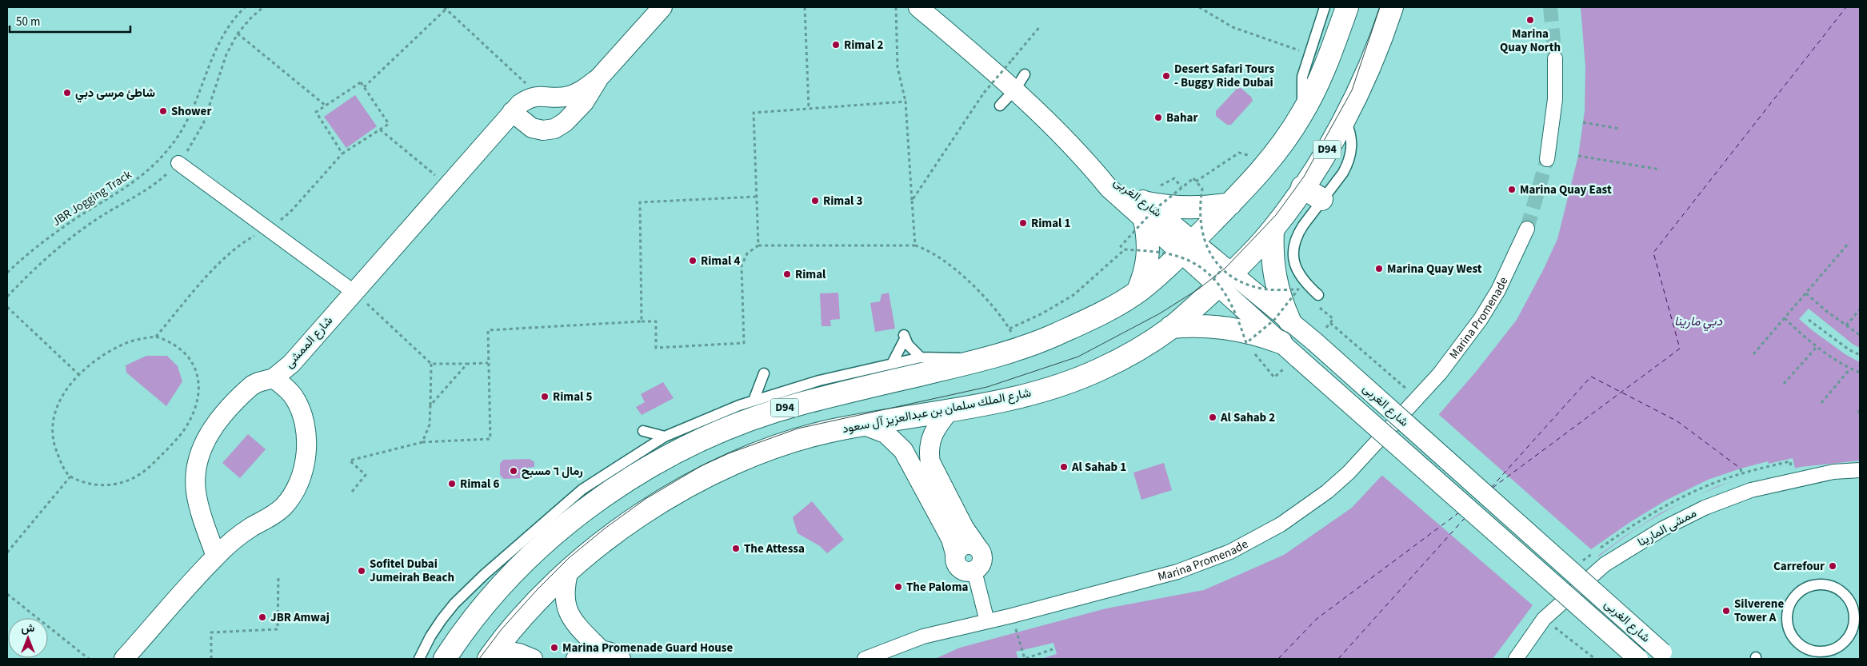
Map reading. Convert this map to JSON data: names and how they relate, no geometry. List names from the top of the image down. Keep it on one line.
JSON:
{"streets":{"main road":["D94","شارع الملك سلمان بن عبدالعزيز آل سعود"],"street":["شارع الغربى","Marina Promenade","شارع الممشى","ممشى المارينا"],"path":["JBR Jogging Track"]},"crossings":[["D94","شارع الغربى"],["شارع الغربى","شارع الملك سلمان بن عبدالعزيز آل سعود"]],"water":["دبي مارينا"],"places":["Marina Quay North","Rimal 2","Desert Safari Tours - Buggy Ride Dubai","شاطئ مرسى دبي","Shower","Bahar","Marina Quay East","Rimal 3","Rimal 1","Rimal 4","Marina Quay West","Rimal","Rimal 5","Al Sahab 2","Al Sahab 1","رمال ٦ مسبح","Rimal 6","The Attessa","Carrefour","Sofitel Dubai Jumeirah Beach","The Paloma","Silverene Tower A","JBR Amwaj","Marina Promenade Guard House"],"scale_bar":"50 m","north":"top"}
